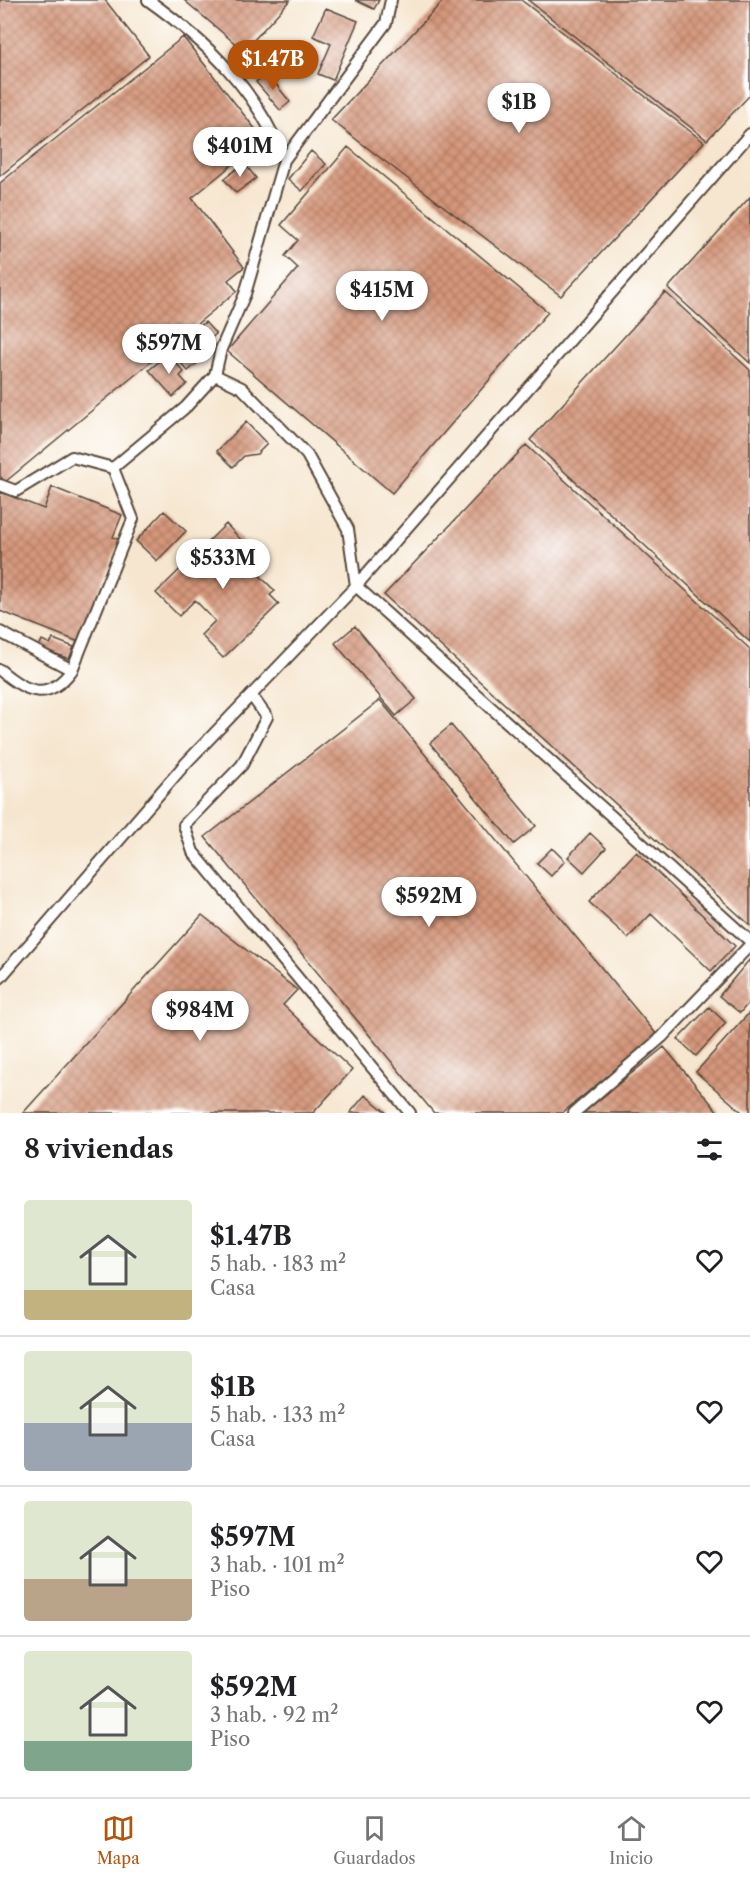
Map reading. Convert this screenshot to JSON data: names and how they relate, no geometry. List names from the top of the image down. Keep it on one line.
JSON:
{"page":{"price":["$1.47B","$1B","$401M","$415M","$597M","$533M","$592M","$984M"],"heading":"8 viviendas","list":[{"name":"$1.47B","note":"5 hab. · 183 m² · Casa"},{"name":"$1B","note":"5 hab. · 133 m² · Casa"},{"name":"$597M","note":"3 hab. · 101 m² · Piso"},{"name":"$592M","note":"3 hab. · 92 m² · Piso"}],"tabs":["Mapa","Guardados","Inicio"]}}
